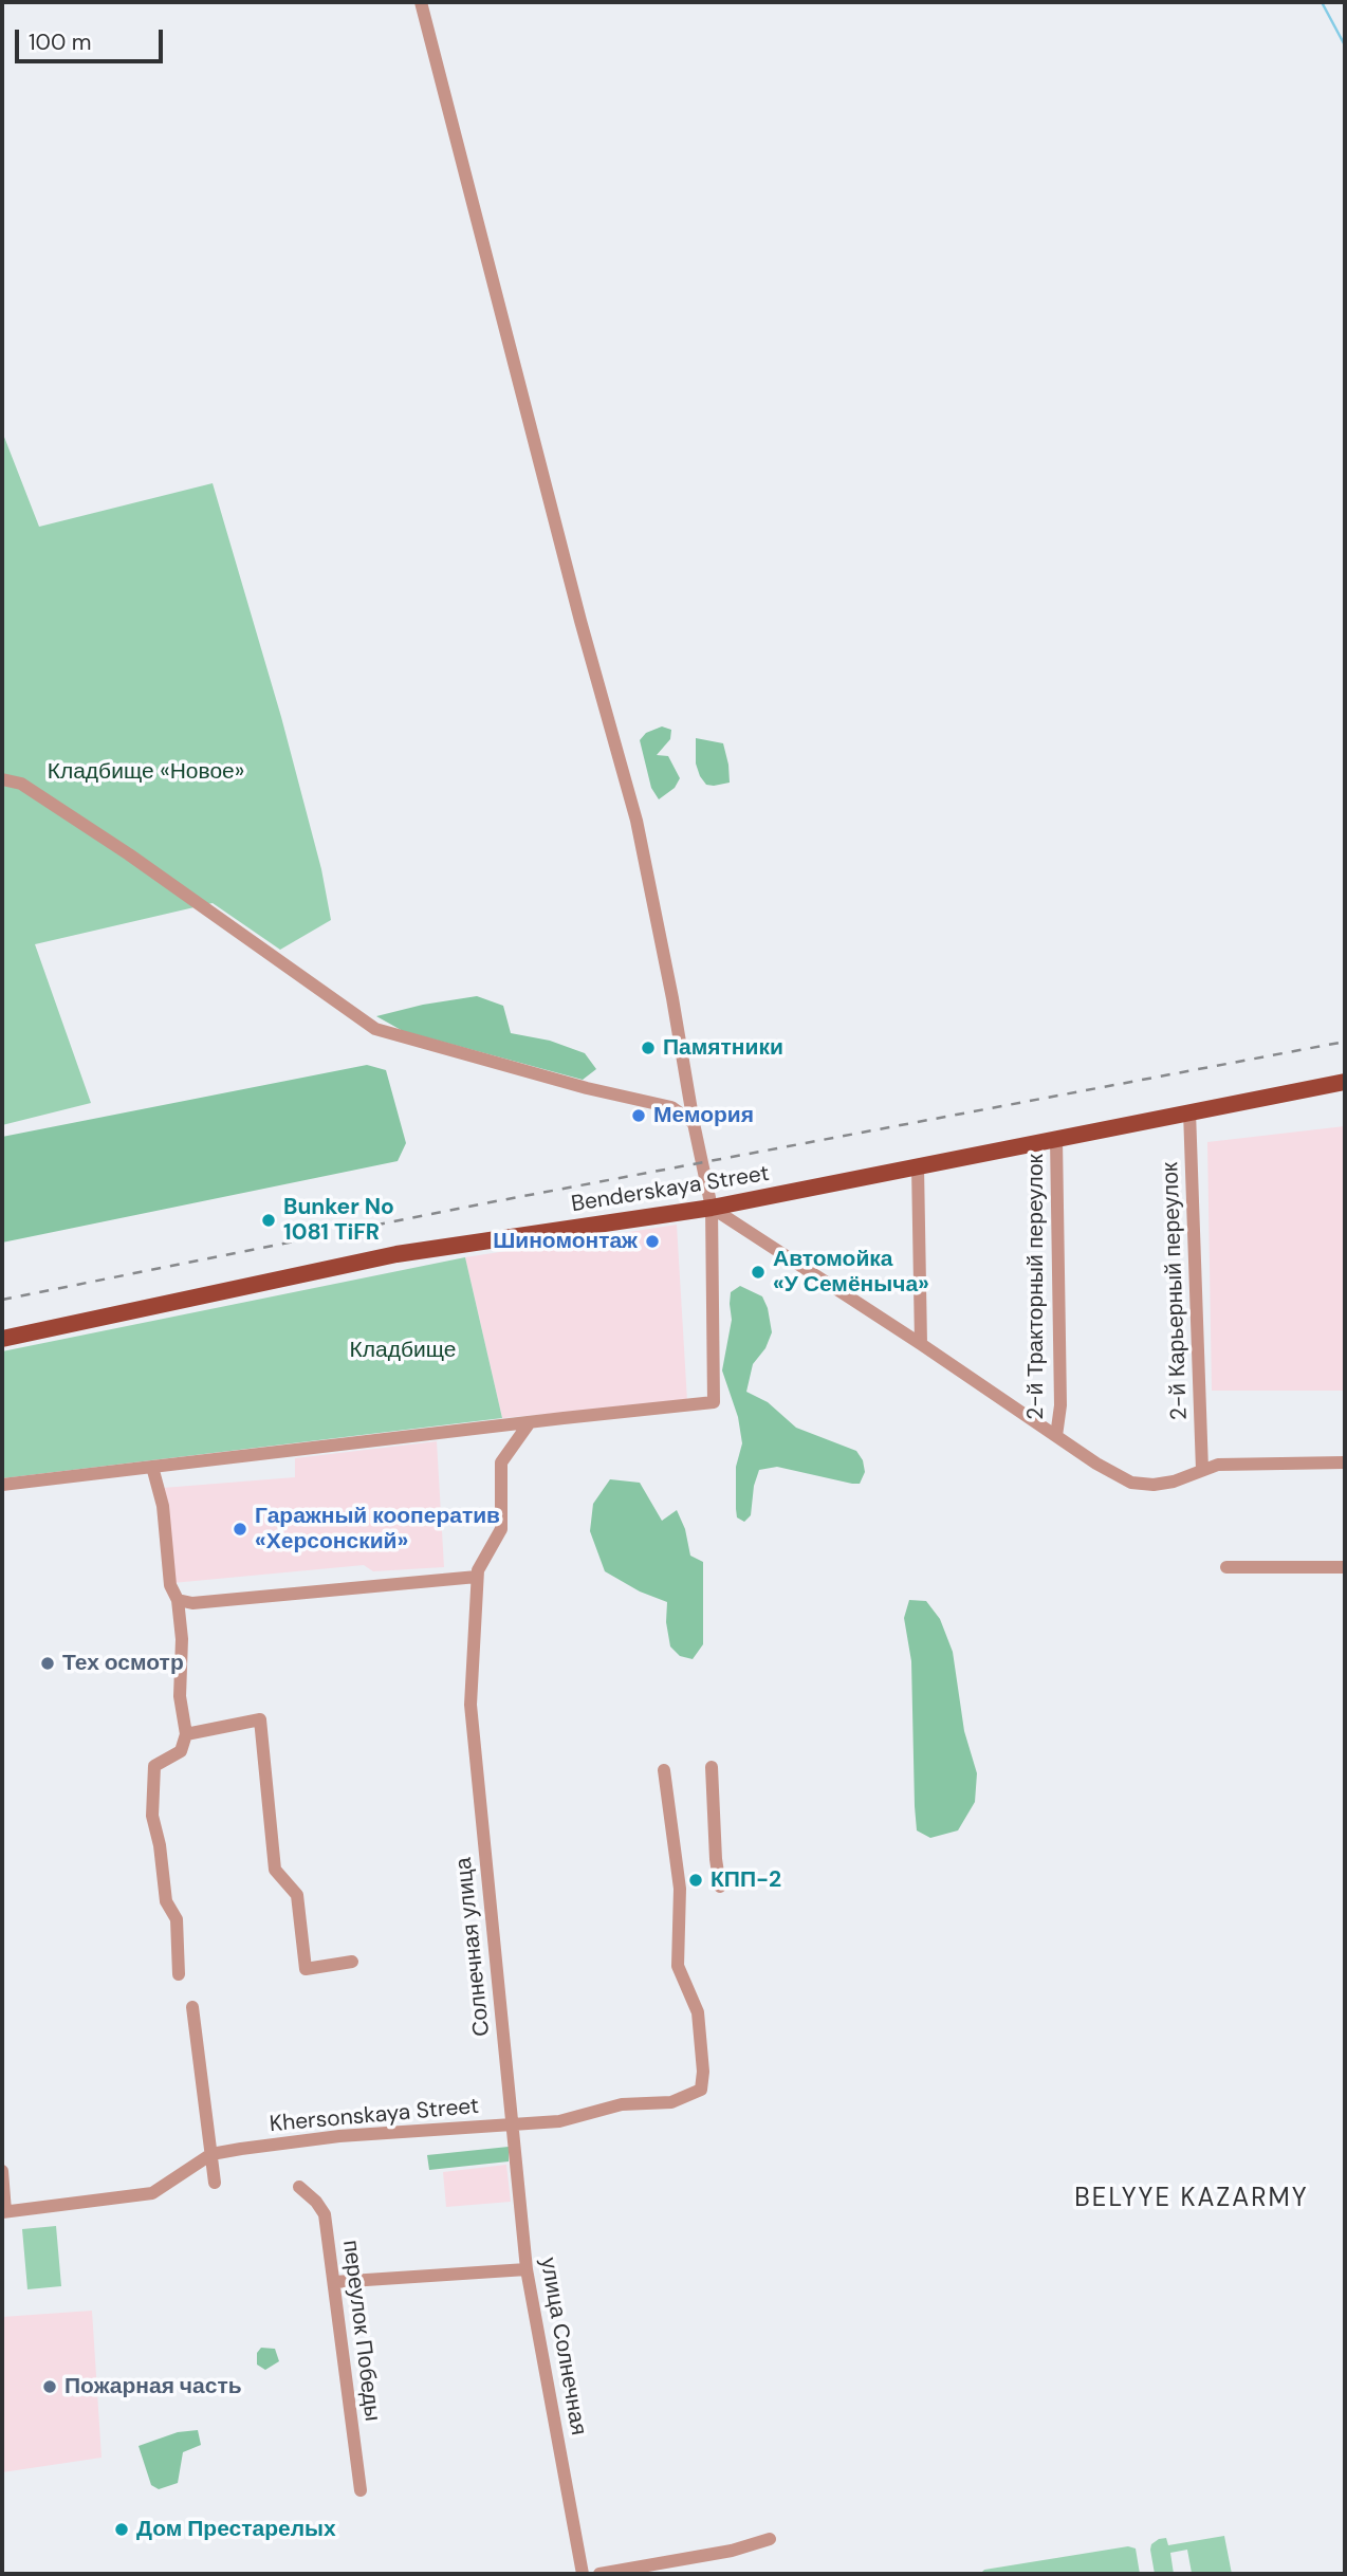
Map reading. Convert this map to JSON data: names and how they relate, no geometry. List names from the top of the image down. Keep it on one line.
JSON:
{"streets":{"main road":["Benderskaya Street"],"street":["2-й Тракторный переулок","2-й Карьерный переулок","Солнечная улица","Khersonskaya Street","переулок Победы","улица Солнечная"]},"crossings":[["Benderskaya Street","2-й Тракторный переулок"],["Benderskaya Street","2-й Карьерный переулок"],["Солнечная улица","Khersonskaya Street"],["Солнечная улица","улица Солнечная"],["Khersonskaya Street","улица Солнечная"]],"districts":["BELYYE KAZARMY"],"parks":["Кладбище «Новое»","Кладбище"],"places":["Памятники","Мемория","Bunker No 1081 TiFR","Шиномонтаж","Автомойка «У Семёныча»","Гаражный кооператив «Херсонский»","Тех осмотр","КПП-2","Пожарная часть","Дом Престарелых"],"scale_bar":"100 m"}
